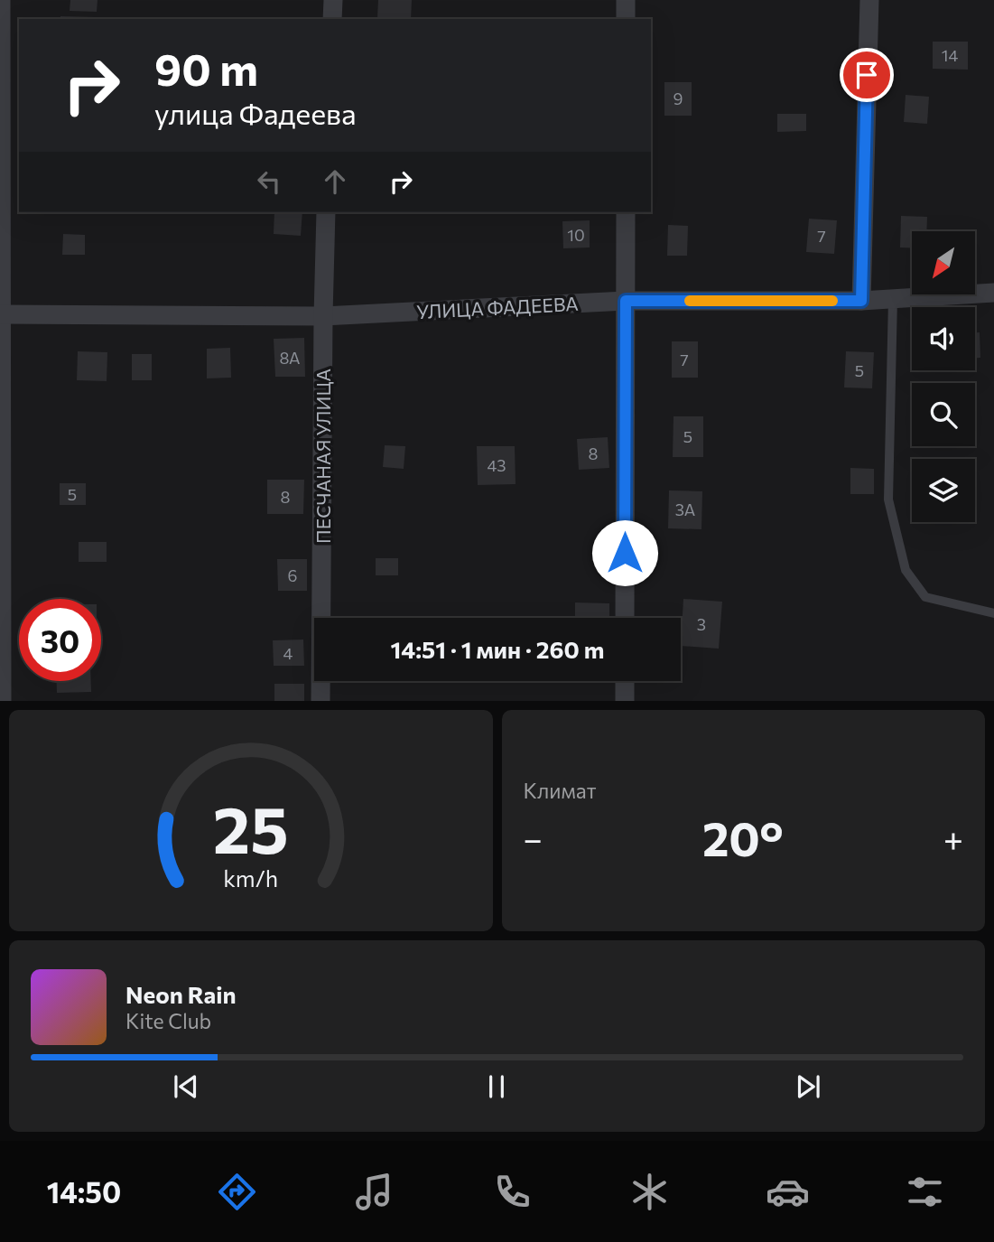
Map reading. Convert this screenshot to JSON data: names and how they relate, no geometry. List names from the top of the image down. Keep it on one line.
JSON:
{"streets":{"street":["УЛИЦА ФАДЕЕВА","ПЕСЧАНАЯ УЛИЦА"]},"crossings":[["УЛИЦА ФАДЕЕВА","ПЕСЧАНАЯ УЛИЦА"]],"house_numbers":["14","9","10","7","8А","7","5","5","8","43","5","8","3А","6","3","4"],"north":"bottom left","page":{"turn":["90 m","улица Фадеева"],"limit":"30","trip":"14:51 · 1 мин · 260 m","tile":"Климат","heat":["−","20°","+"],"song":["Neon Rain","Kite Club"],"tabs":"14:50","gauge":["25","km/h"]}}
